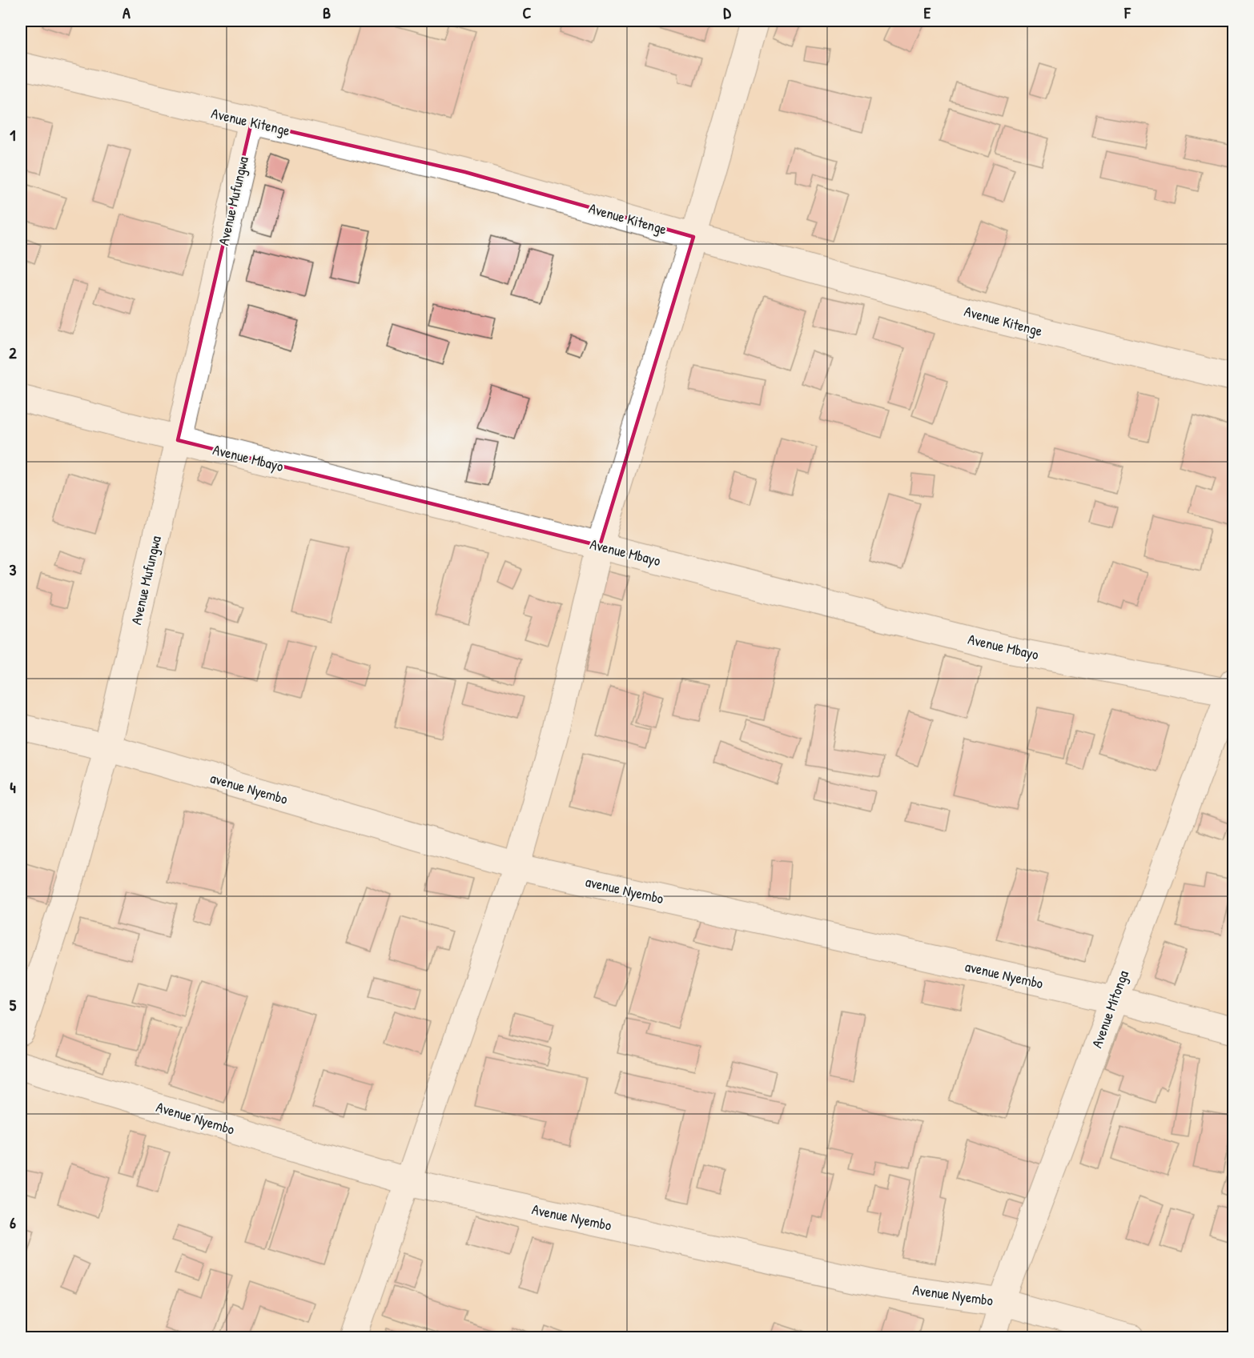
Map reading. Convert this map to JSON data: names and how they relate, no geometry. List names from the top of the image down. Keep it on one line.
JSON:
{"streets":{"street":["Avenue Kitenge","Avenue Mufungwa","Avenue Mbayo","avenue Nyembo","Avenue Mitonga","Avenue Nyembo"]},"crossings":[["Avenue Kitenge","Avenue Mufungwa"],["Avenue Mufungwa","Avenue Mbayo"],["Avenue Mufungwa","avenue Nyembo"],["Avenue Mbayo","Avenue Mitonga"],["avenue Nyembo","Avenue Mitonga"],["Avenue Mitonga","Avenue Nyembo"]],"grid":{"columns":["A","B","C","D","E","F"],"rows":["1","2","3","4","5","6"]}}
